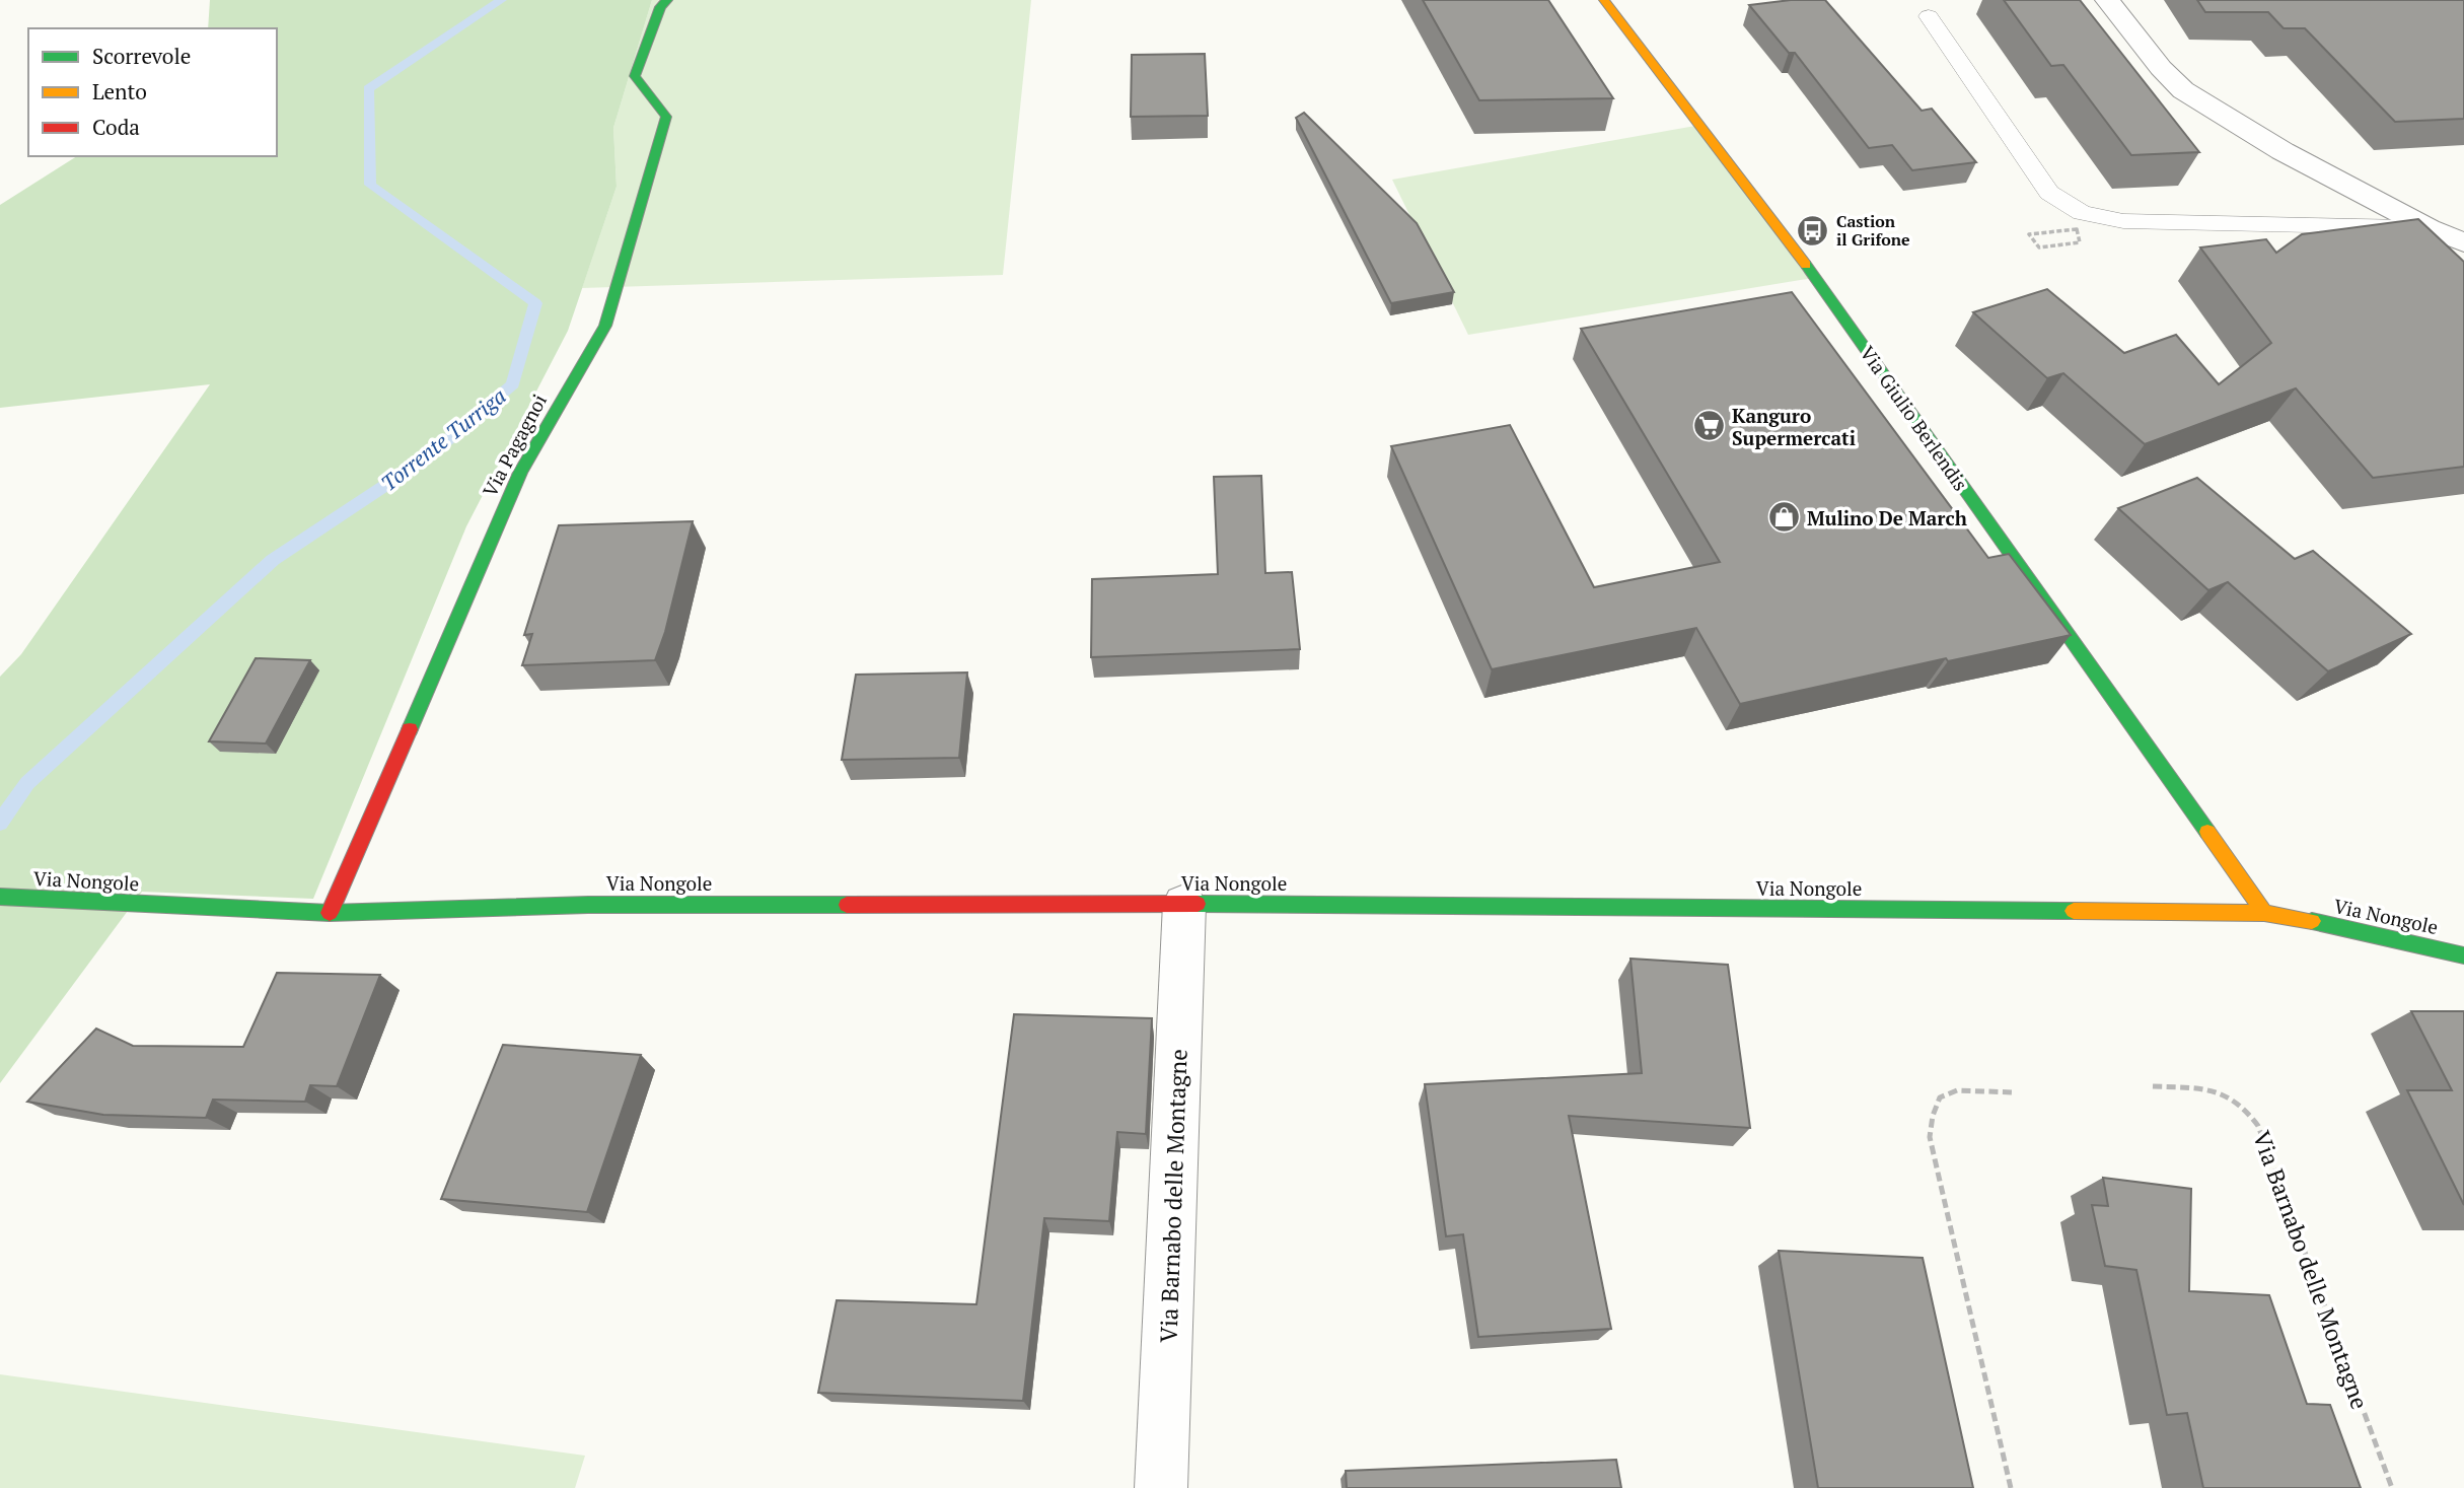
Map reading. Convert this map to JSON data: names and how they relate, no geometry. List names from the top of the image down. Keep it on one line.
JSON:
{"streets":{"street":["Via Giulio Berlendis","Via Pagagnoi","Via Nongole","Via Barnabo delle Montagne"]},"crossings":[["Via Giulio Berlendis","Via Nongole"],["Via Pagagnoi","Via Nongole"],["Via Nongole","Via Barnabo delle Montagne"]],"water":["Torrente Turriga"],"places":{"bus stop":["Castion il Grifone"],"supermarket":["Kanguro Supermercati"],"shop":["Mulino De March"]},"legend":["Scorrevole","Lento","Coda"]}
